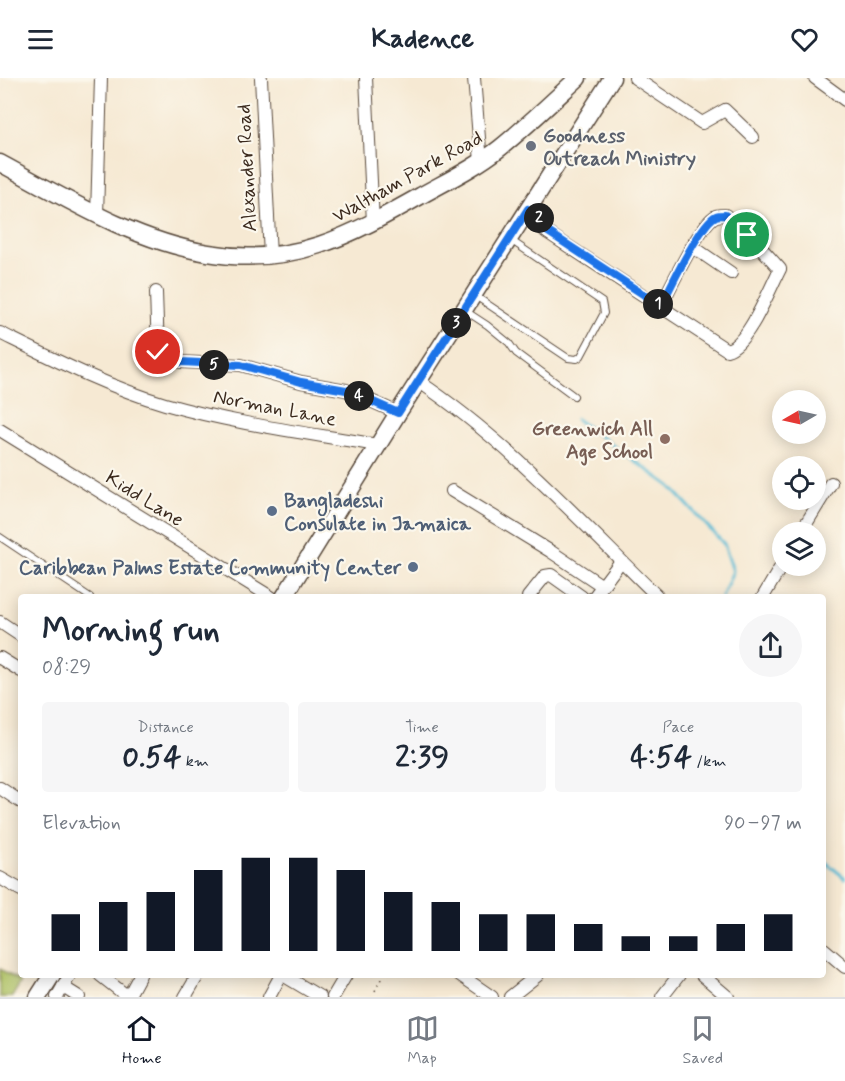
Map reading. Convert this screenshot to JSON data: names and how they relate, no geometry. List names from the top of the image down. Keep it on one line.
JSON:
{"streets":{"main road":["Waltham Park Road"],"street":["Alexander Road","Norman Lane","Kidd Lane"]},"crossings":[["Alexander Road","Waltham Park Road"]],"places":["Goodness Outreach Ministry","Greenwich All Age School","Bangladeshi Consulate in Jamaica","Caribbean Palms Estate Community Center"],"north":"left","page":{"header":"Kadence","pins":["2","1","3","5","4"],"heading":["Morning run","08:29"],"stats":[["Distance","0.54 km"],["Time","2:39"],["Pace","4:54 /km"]],"chart":["Elevation","90–97 m"],"tabs":["Home","Map","Saved"]}}
